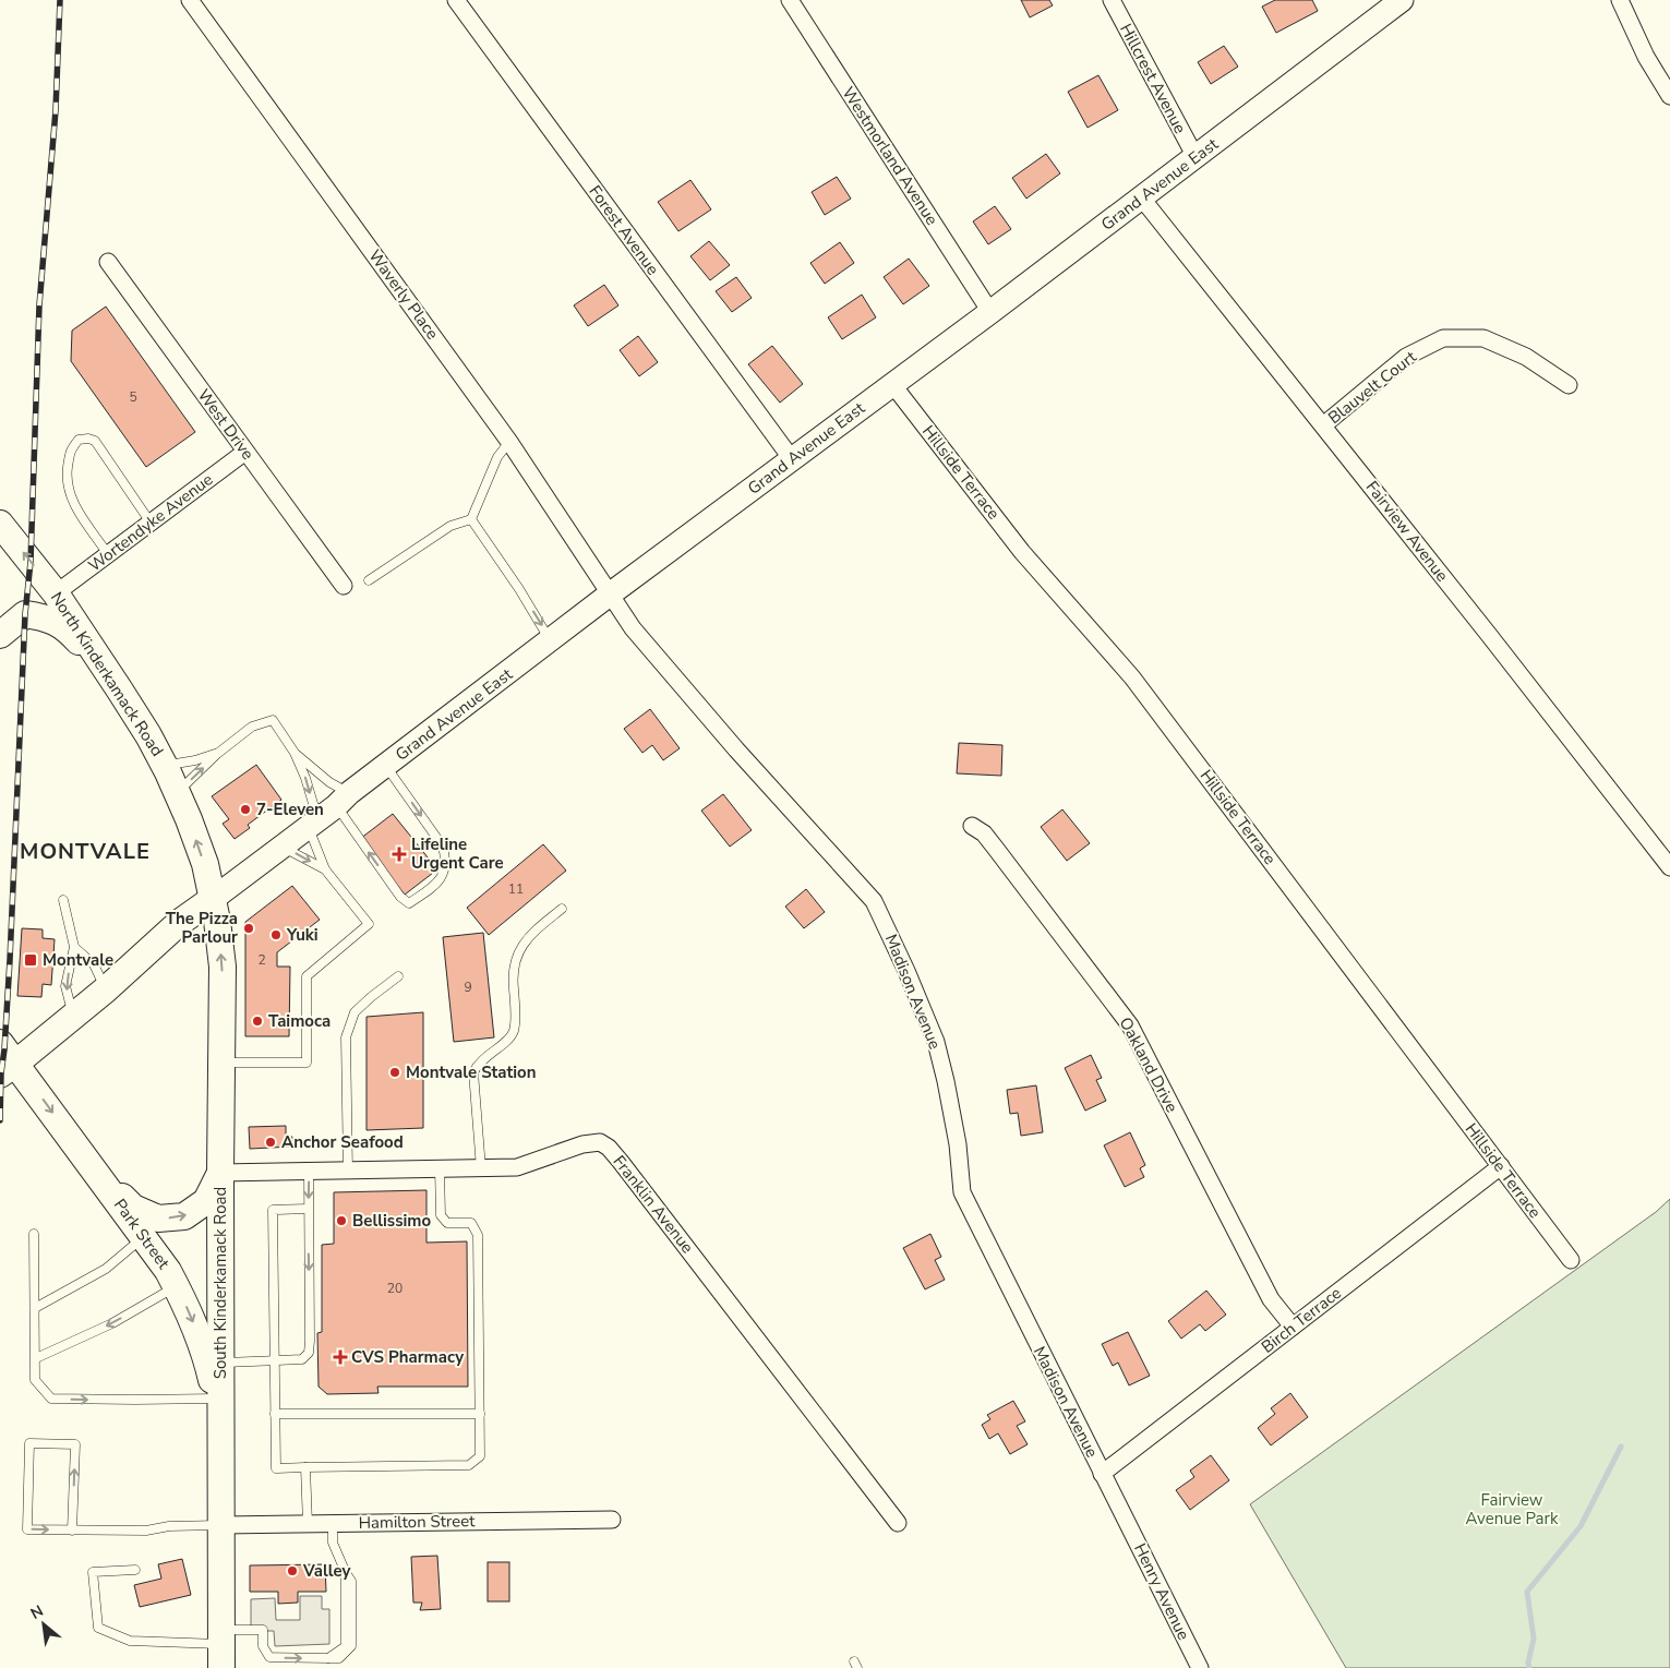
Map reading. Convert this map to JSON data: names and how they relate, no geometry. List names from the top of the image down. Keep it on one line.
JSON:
{"streets":{"main road":["Grand Avenue East","North Kinderkamack Road","Park Street","South Kinderkamack Road"],"street":["Hillcrest Avenue","Westmorland Avenue","Forest Avenue","Waverly Place","Blauvelt Court","West Drive","Hillside Terrace","Wortendyke Avenue","Fairview Avenue","Madison Avenue","Oakland Drive","Franklin Avenue","Birch Terrace","Hamilton Street","Henry Avenue"]},"crossings":[["Hillcrest Avenue","Grand Avenue East"],["Westmorland Avenue","Grand Avenue East"],["Grand Avenue East","Forest Avenue"],["Grand Avenue East","Waverly Place"],["Grand Avenue East","Hillside Terrace"],["Grand Avenue East","Fairview Avenue"],["Grand Avenue East","North Kinderkamack Road"],["Grand Avenue East","Madison Avenue"],["Grand Avenue East","South Kinderkamack Road"],["Waverly Place","Madison Avenue"],["Blauvelt Court","Fairview Avenue"],["West Drive","Wortendyke Avenue"],["Hillside Terrace","Birch Terrace"],["Wortendyke Avenue","North Kinderkamack Road"],["North Kinderkamack Road","South Kinderkamack Road"],["Madison Avenue","Birch Terrace"],["Madison Avenue","Henry Avenue"],["Oakland Drive","Birch Terrace"],["Franklin Avenue","South Kinderkamack Road"],["Park Street","South Kinderkamack Road"],["South Kinderkamack Road","Hamilton Street"]],"one_way":["North Kinderkamack Road","Park Street"],"districts":["MONTVALE"],"parks":["Fairview Avenue Park"],"places":{"other":["7-Eleven","The Pizza Parlour","Yuki","Taimoca","Montvale Station","Anchor Seafood","Bellissimo","Valley"],"health":["Lifeline Urgent Care","CVS Pharmacy"],"transit":["Montvale"]},"house_numbers":["5","11","2","9","20"],"north":"top left"}
